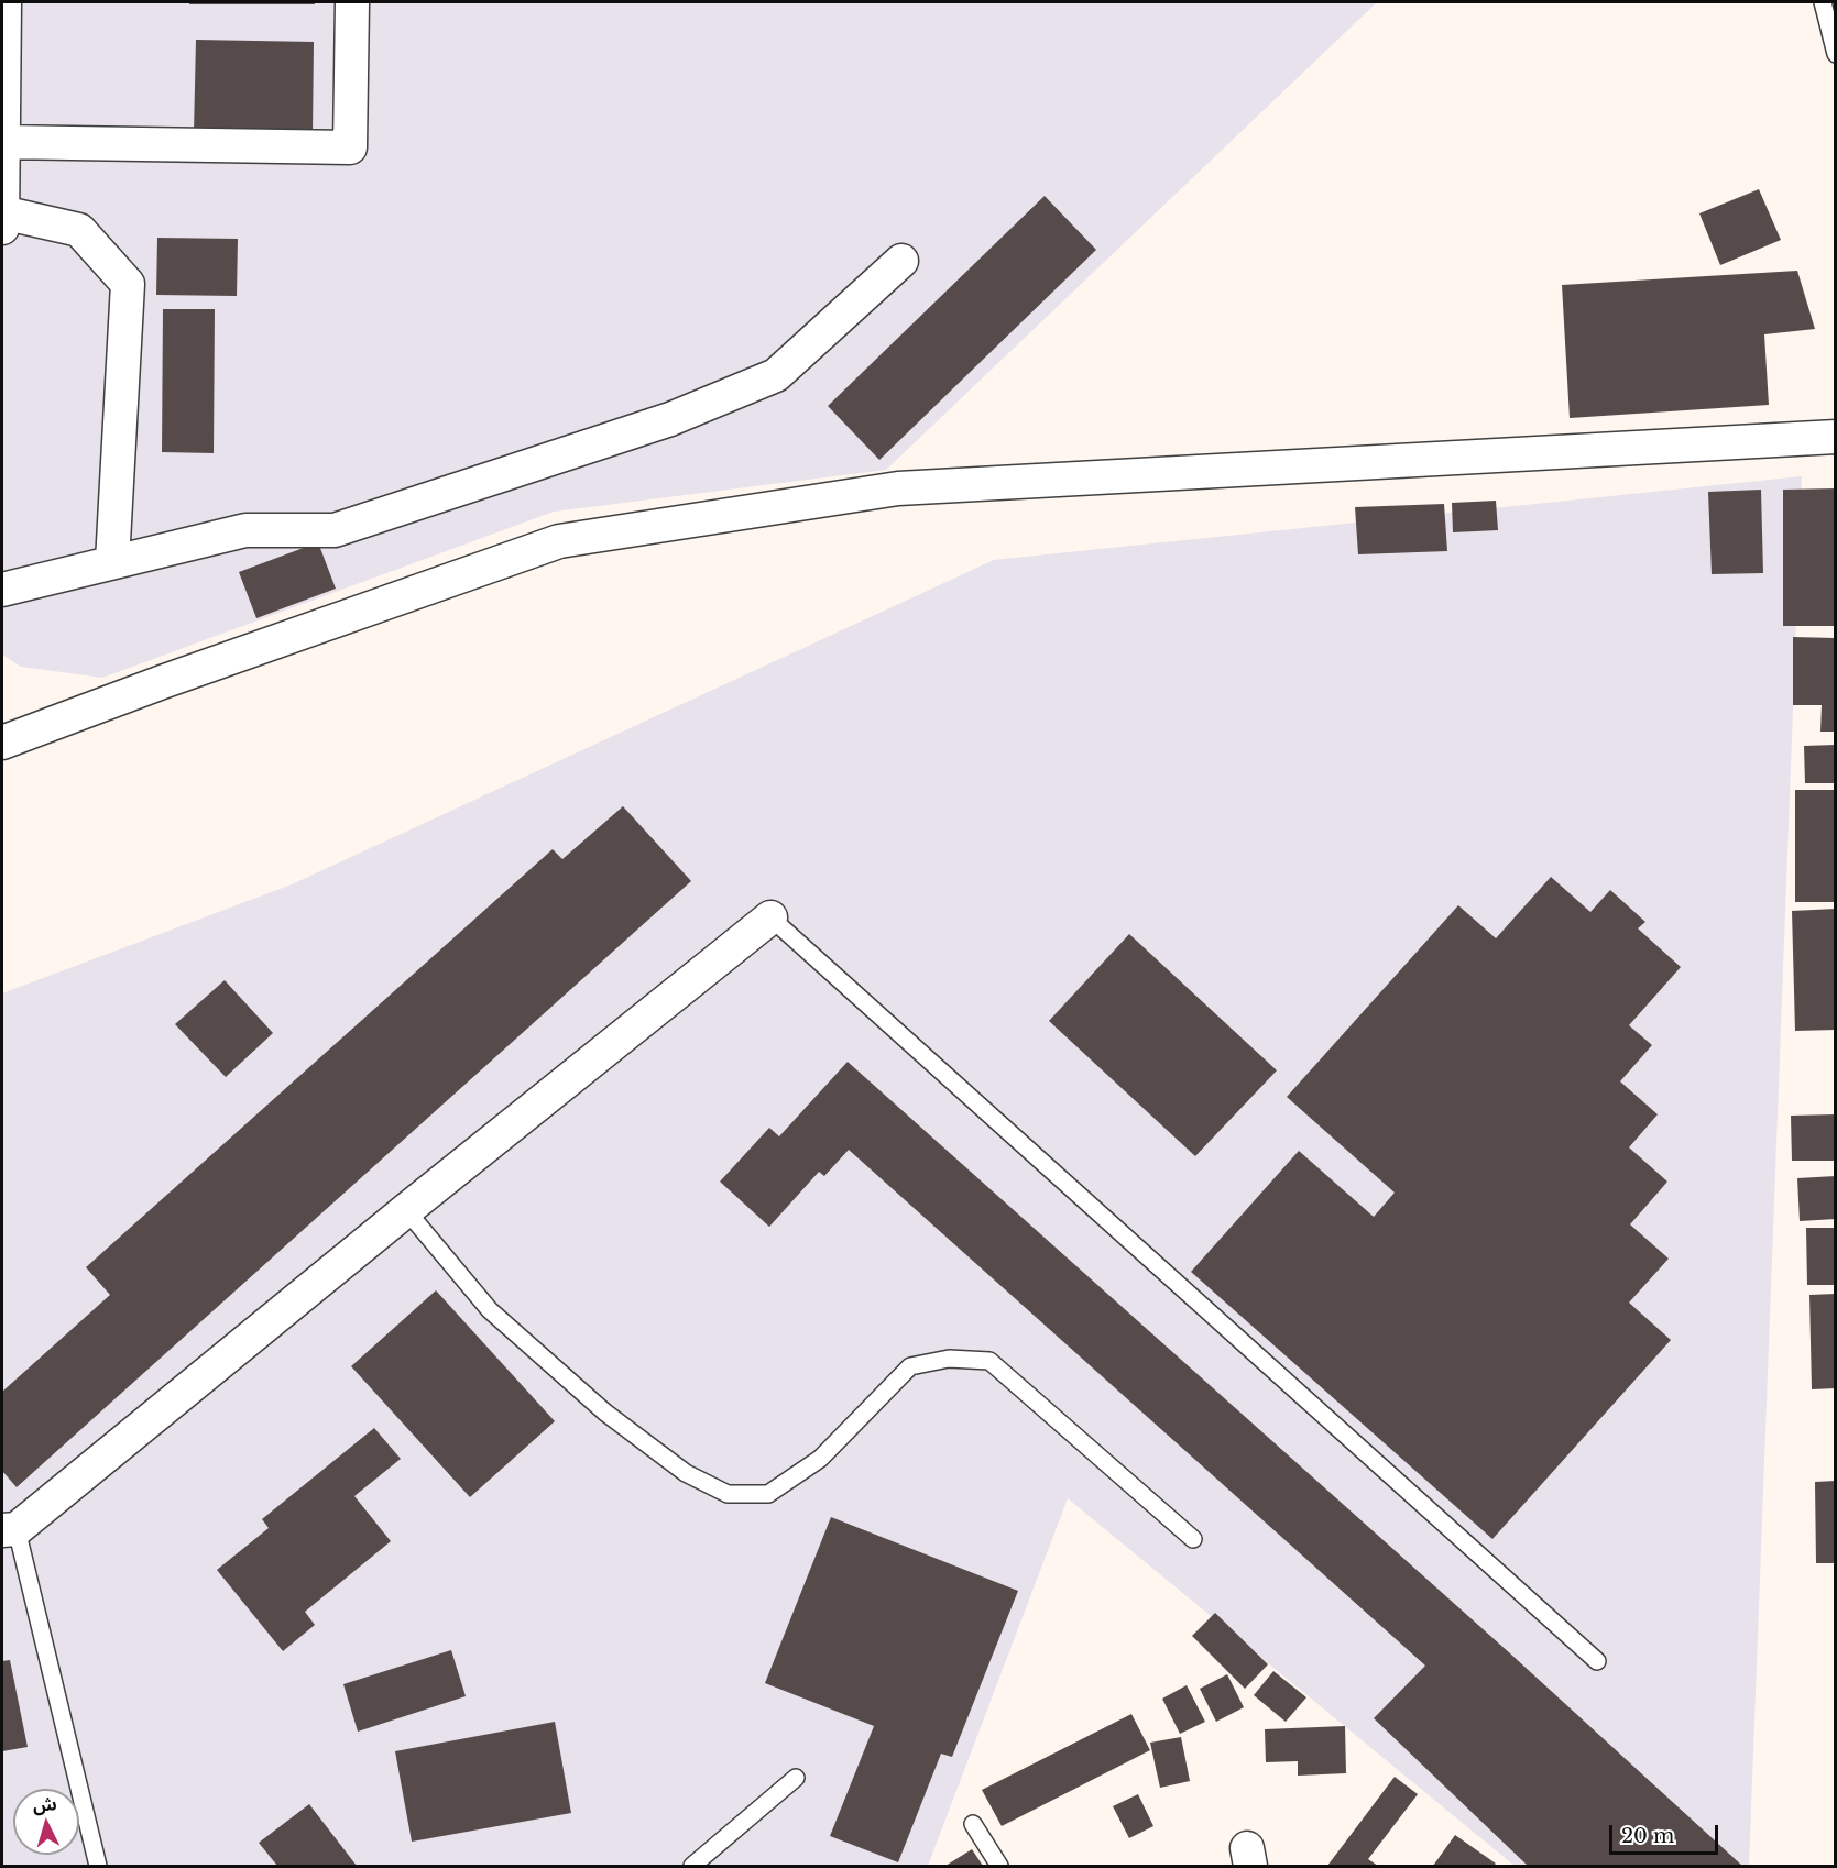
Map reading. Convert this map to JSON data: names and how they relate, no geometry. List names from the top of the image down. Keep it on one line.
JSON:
{"scale_bar":"20 m","north":"top"}
